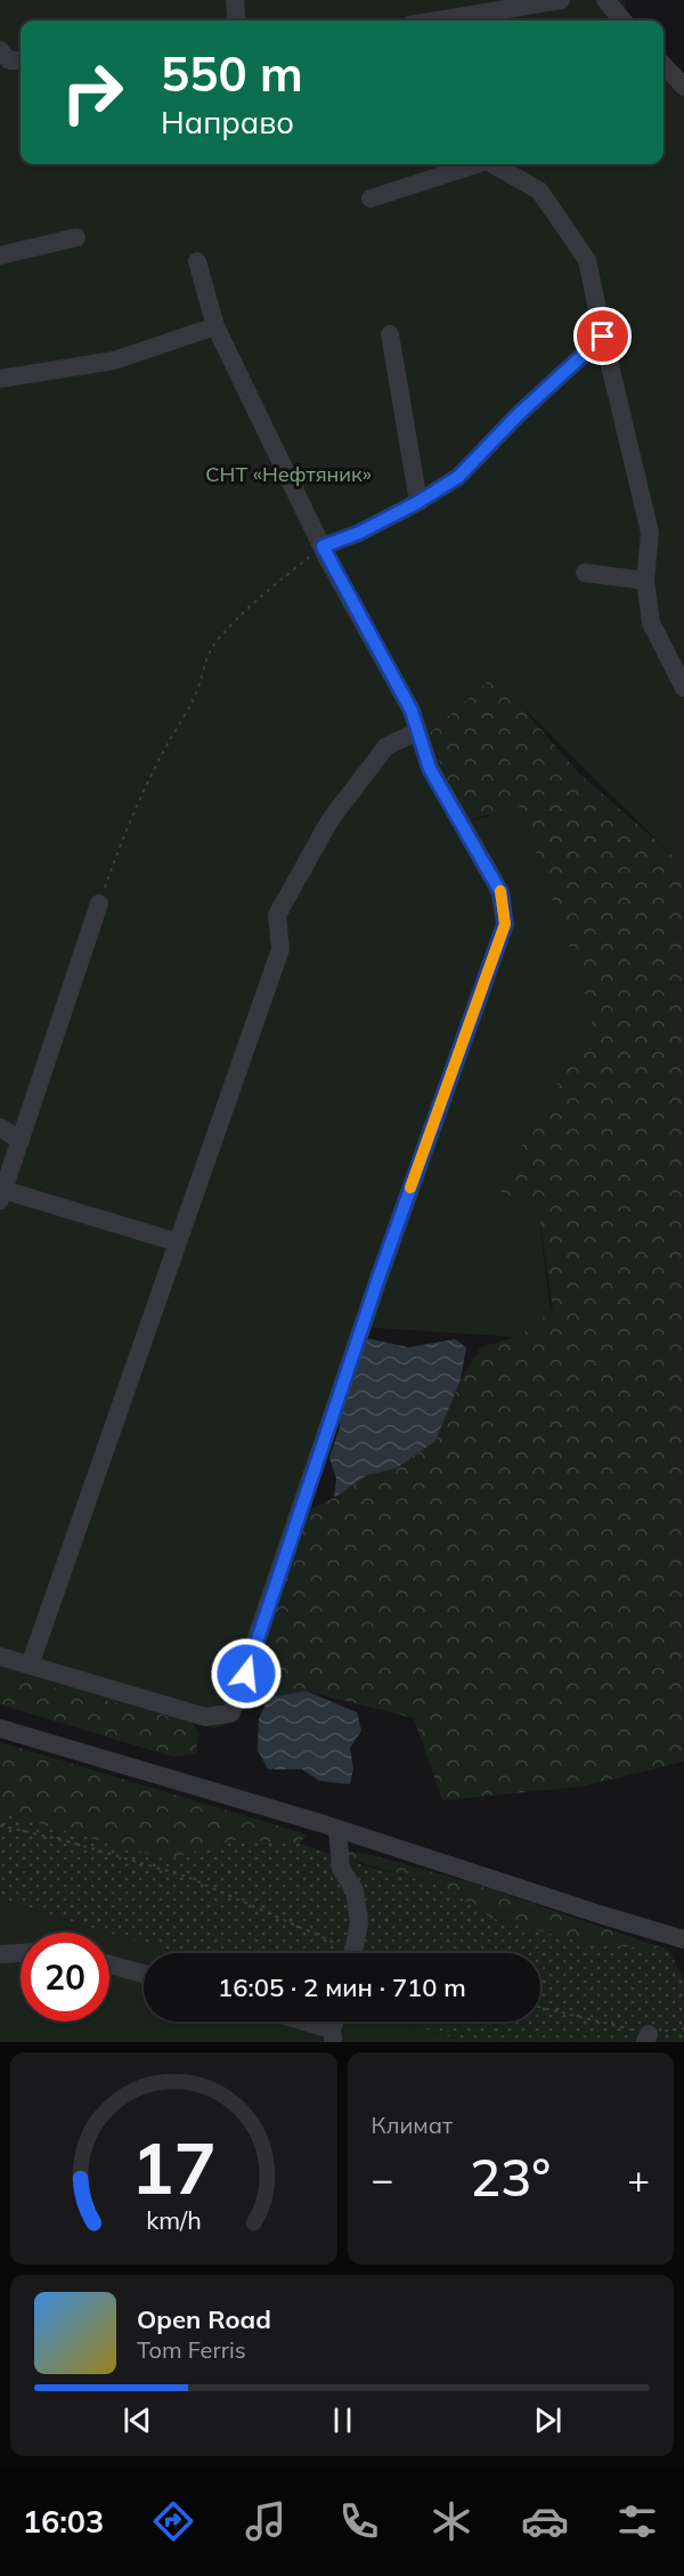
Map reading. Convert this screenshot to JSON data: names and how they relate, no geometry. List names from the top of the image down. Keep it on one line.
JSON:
{"parks":["СНТ «Нефтяник»"],"page":{"turn":["550 m","Направо"],"limit":"20","trip":"16:05 · 2 мин · 710 m","tile":"Климат","heat":["−","23°","+"],"song":["Open Road","Tom Ferris"],"tabs":"16:03","gauge":["17","km/h"]}}
